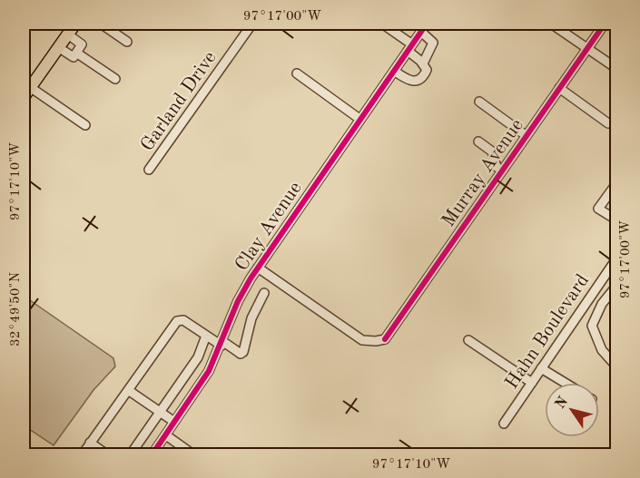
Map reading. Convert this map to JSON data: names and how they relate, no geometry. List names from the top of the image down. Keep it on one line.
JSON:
{"streets":{"street":["Garland Drive","Murray Avenue","Clay Avenue","Hahn Boulevard"]},"crossings":[["Murray Avenue","Clay Avenue"]],"north":"top left","coordinates":["97°17'00\"W","97°17'10\"W","32°49'50\"N"]}
